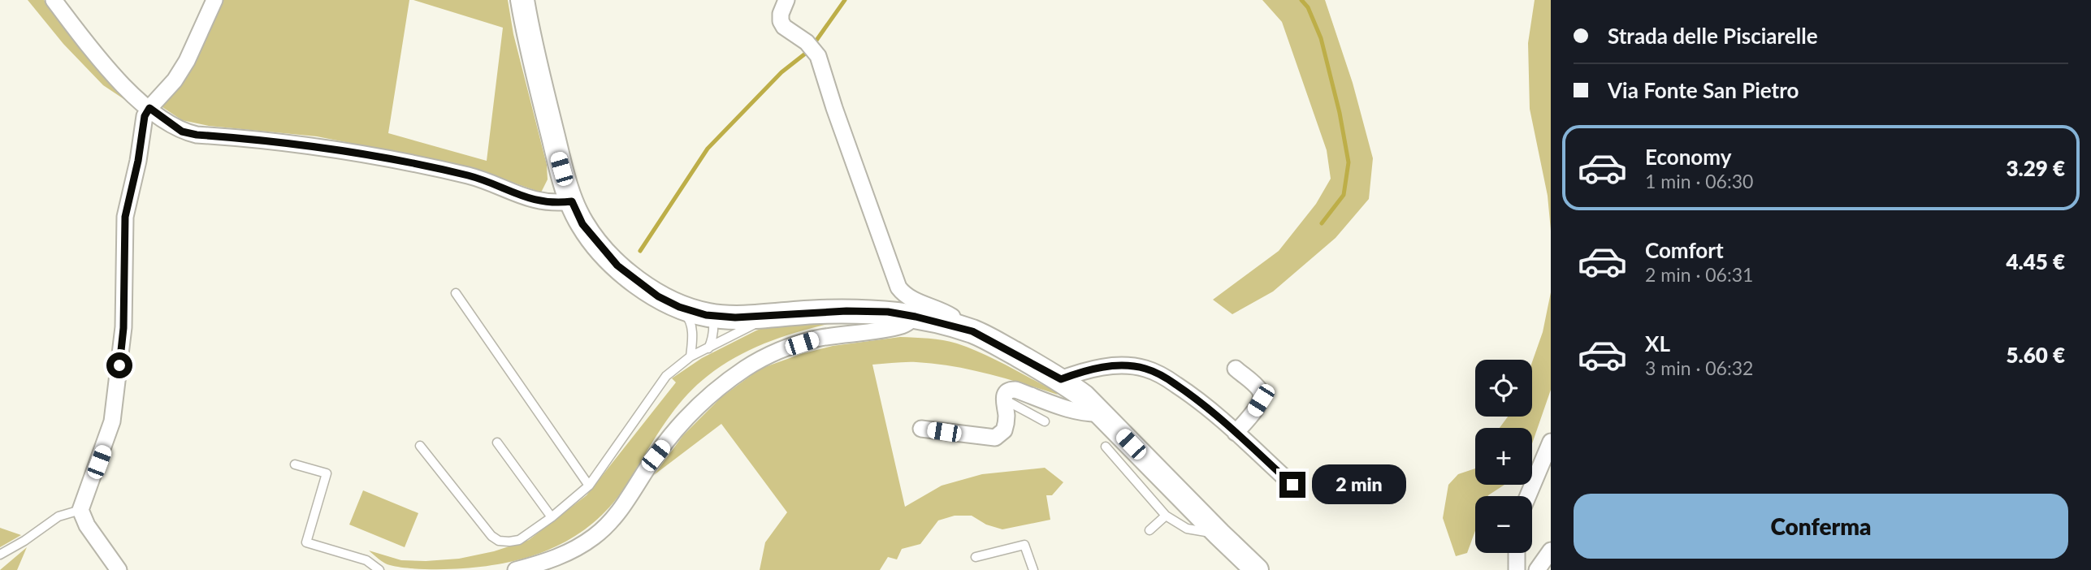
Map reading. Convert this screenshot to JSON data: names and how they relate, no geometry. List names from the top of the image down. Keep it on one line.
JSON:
{"page":{"banner":["Strada delle Pisciarelle","Via Fonte San Pietro"],"list":[{"name":"Economy","note":"1 min · 06:30","value":"3.29 €"},{"name":"Comfort","note":"2 min · 06:31","value":"4.45 €"},{"name":"XL","note":"3 min · 06:32","value":"5.60 €"}],"map_buttons":["+","−"],"bubble":"2 min","buttons":"Conferma"}}
